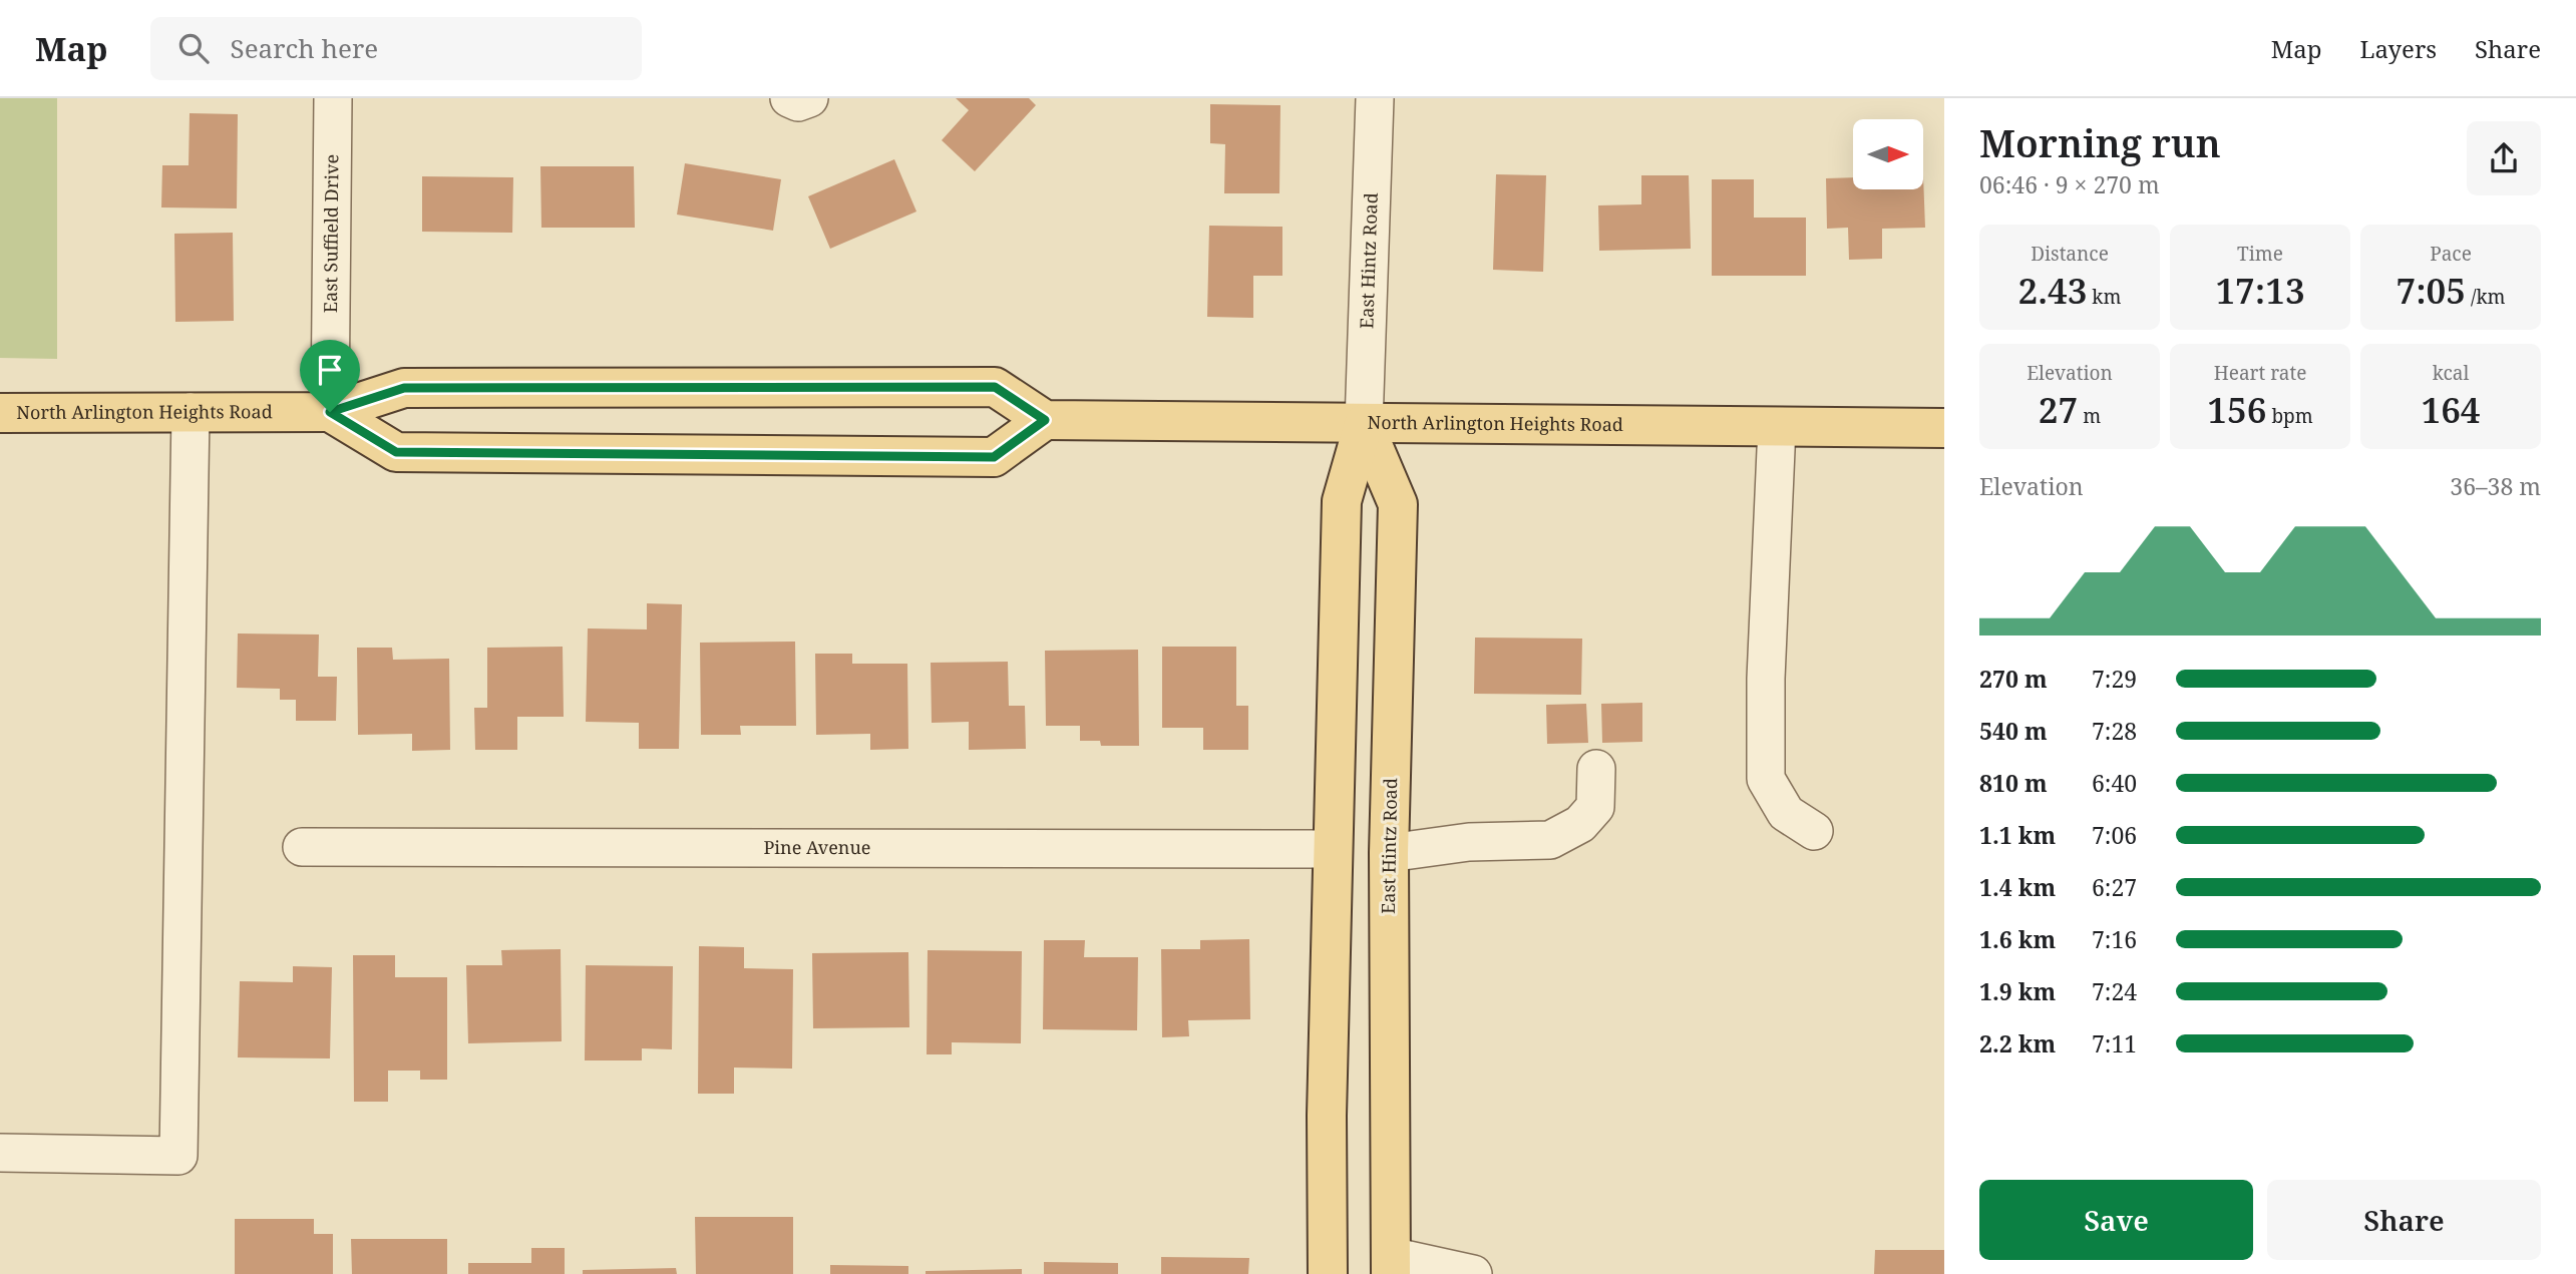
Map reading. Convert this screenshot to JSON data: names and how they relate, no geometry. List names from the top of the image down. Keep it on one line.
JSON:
{"streets":{"main road":["East Hintz Road","North Arlington Heights Road"],"street":["East Suffield Drive","Pine Avenue"]},"crossings":[["East Suffield Drive","North Arlington Heights Road"],["East Hintz Road","North Arlington Heights Road"],["East Hintz Road","Pine Avenue"]],"north":"right","page":{"header":"Map","search":"Search here","nav":["Map","Layers","Share"],"heading":["Morning run","06:46 · 9 × 270 m"],"stats":[["Distance","2.43 km"],["Time","17:13"],["Pace","7:05 /km"],["Elevation","27 m"],["Heart rate","156 bpm"],["kcal","164"]],"chart":["Elevation","36–38 m"],"list":[{"name":"270 m","note":"7:29"},{"name":"540 m","note":"7:28"},{"name":"810 m","note":"6:40"},{"name":"1.1 km","note":"7:06"},{"name":"1.4 km","note":"6:27"},{"name":"1.6 km","note":"7:16"},{"name":"1.9 km","note":"7:24"},{"name":"2.2 km","note":"7:11"}],"buttons":["Save","Share"]}}
